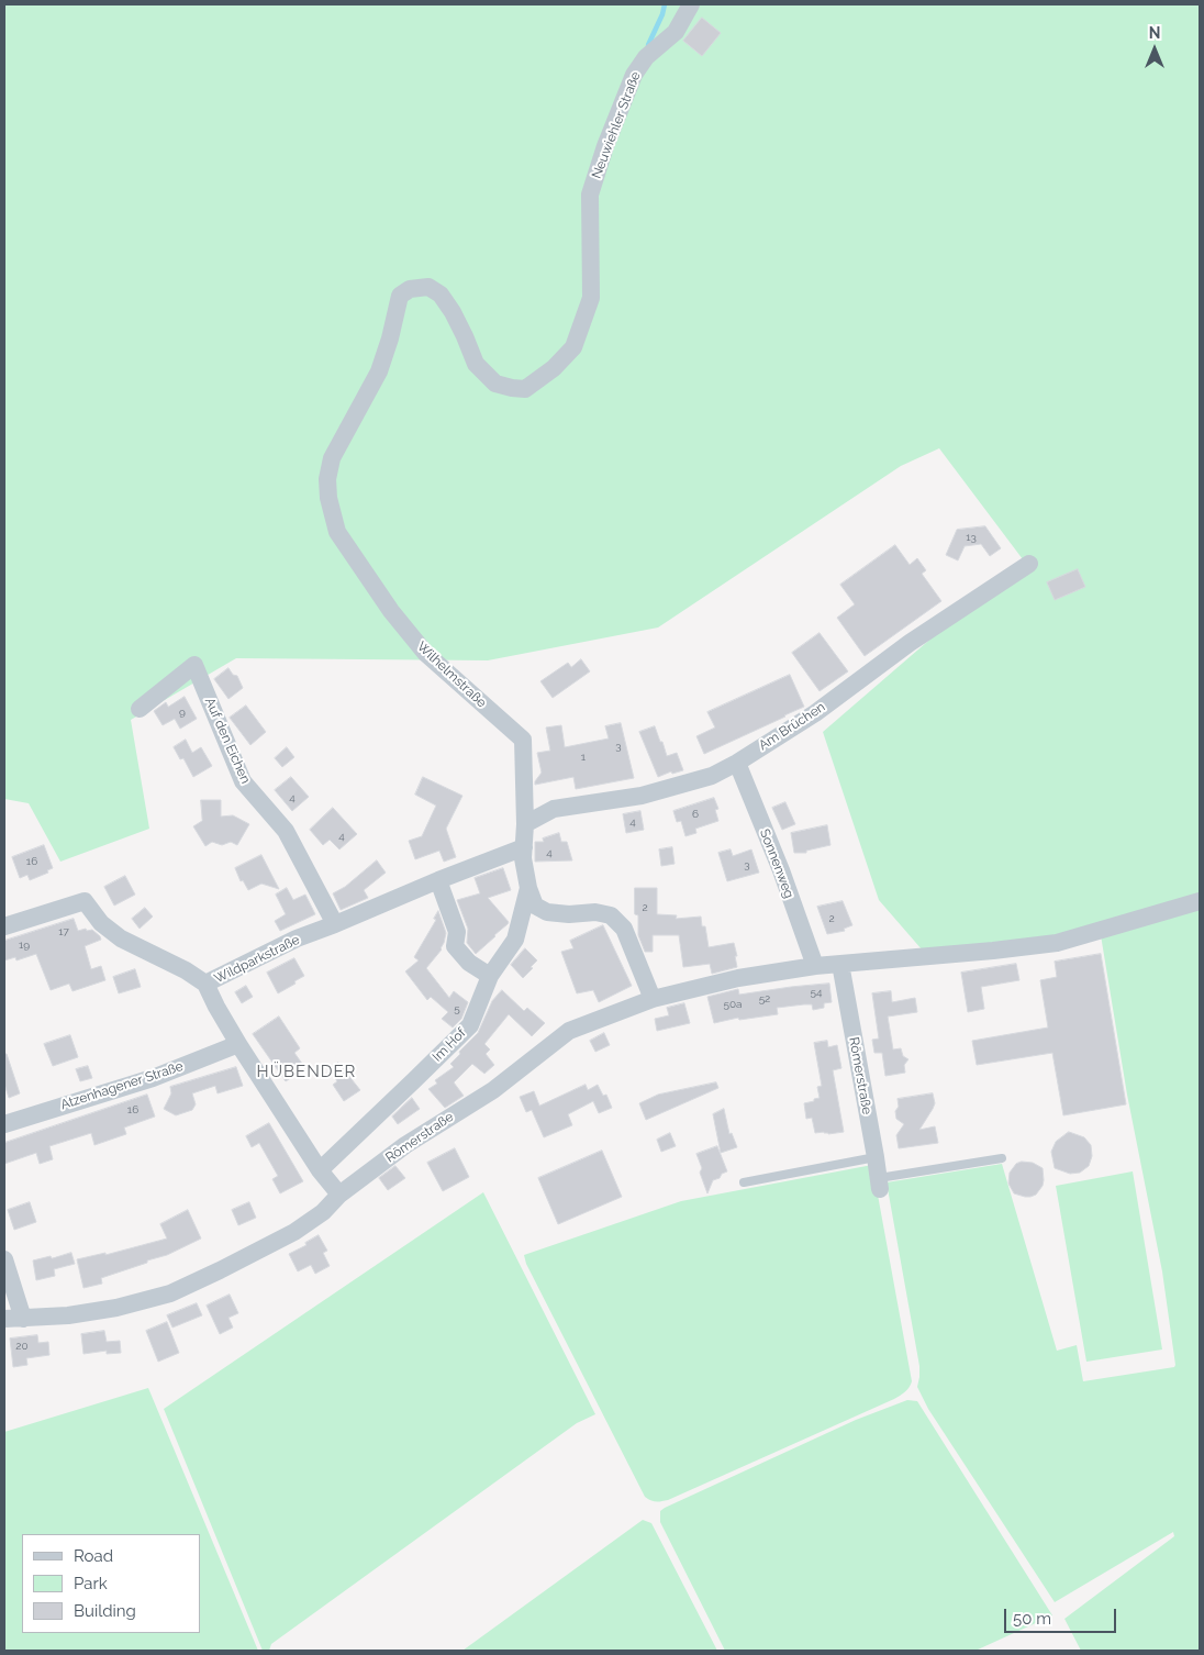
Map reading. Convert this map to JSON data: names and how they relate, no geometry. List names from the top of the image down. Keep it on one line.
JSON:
{"streets":{"street":["Neuwiehler Straße","Wilhelmstraße","Am Brüchen","Auf den Eichen","Sonnenweg","Wildparkstraße","Im Hof","Römerstraße","Atzenhagener Straße"]},"crossings":[["Neuwiehler Straße","Wilhelmstraße"],["Wilhelmstraße","Am Brüchen"],["Wilhelmstraße","Wildparkstraße"],["Wilhelmstraße","Im Hof"],["Wilhelmstraße","Römerstraße"],["Am Brüchen","Sonnenweg"],["Auf den Eichen","Wildparkstraße"],["Sonnenweg","Römerstraße"]],"districts":["HÜBENDER"],"house_numbers":["13","9","3","1","4","6","4","4","4","16","3","2","2","17","19","54","52","50a","5","16","20"],"legend":["Road","Park","Building"],"scale_bar":"50 m","north":"top"}
